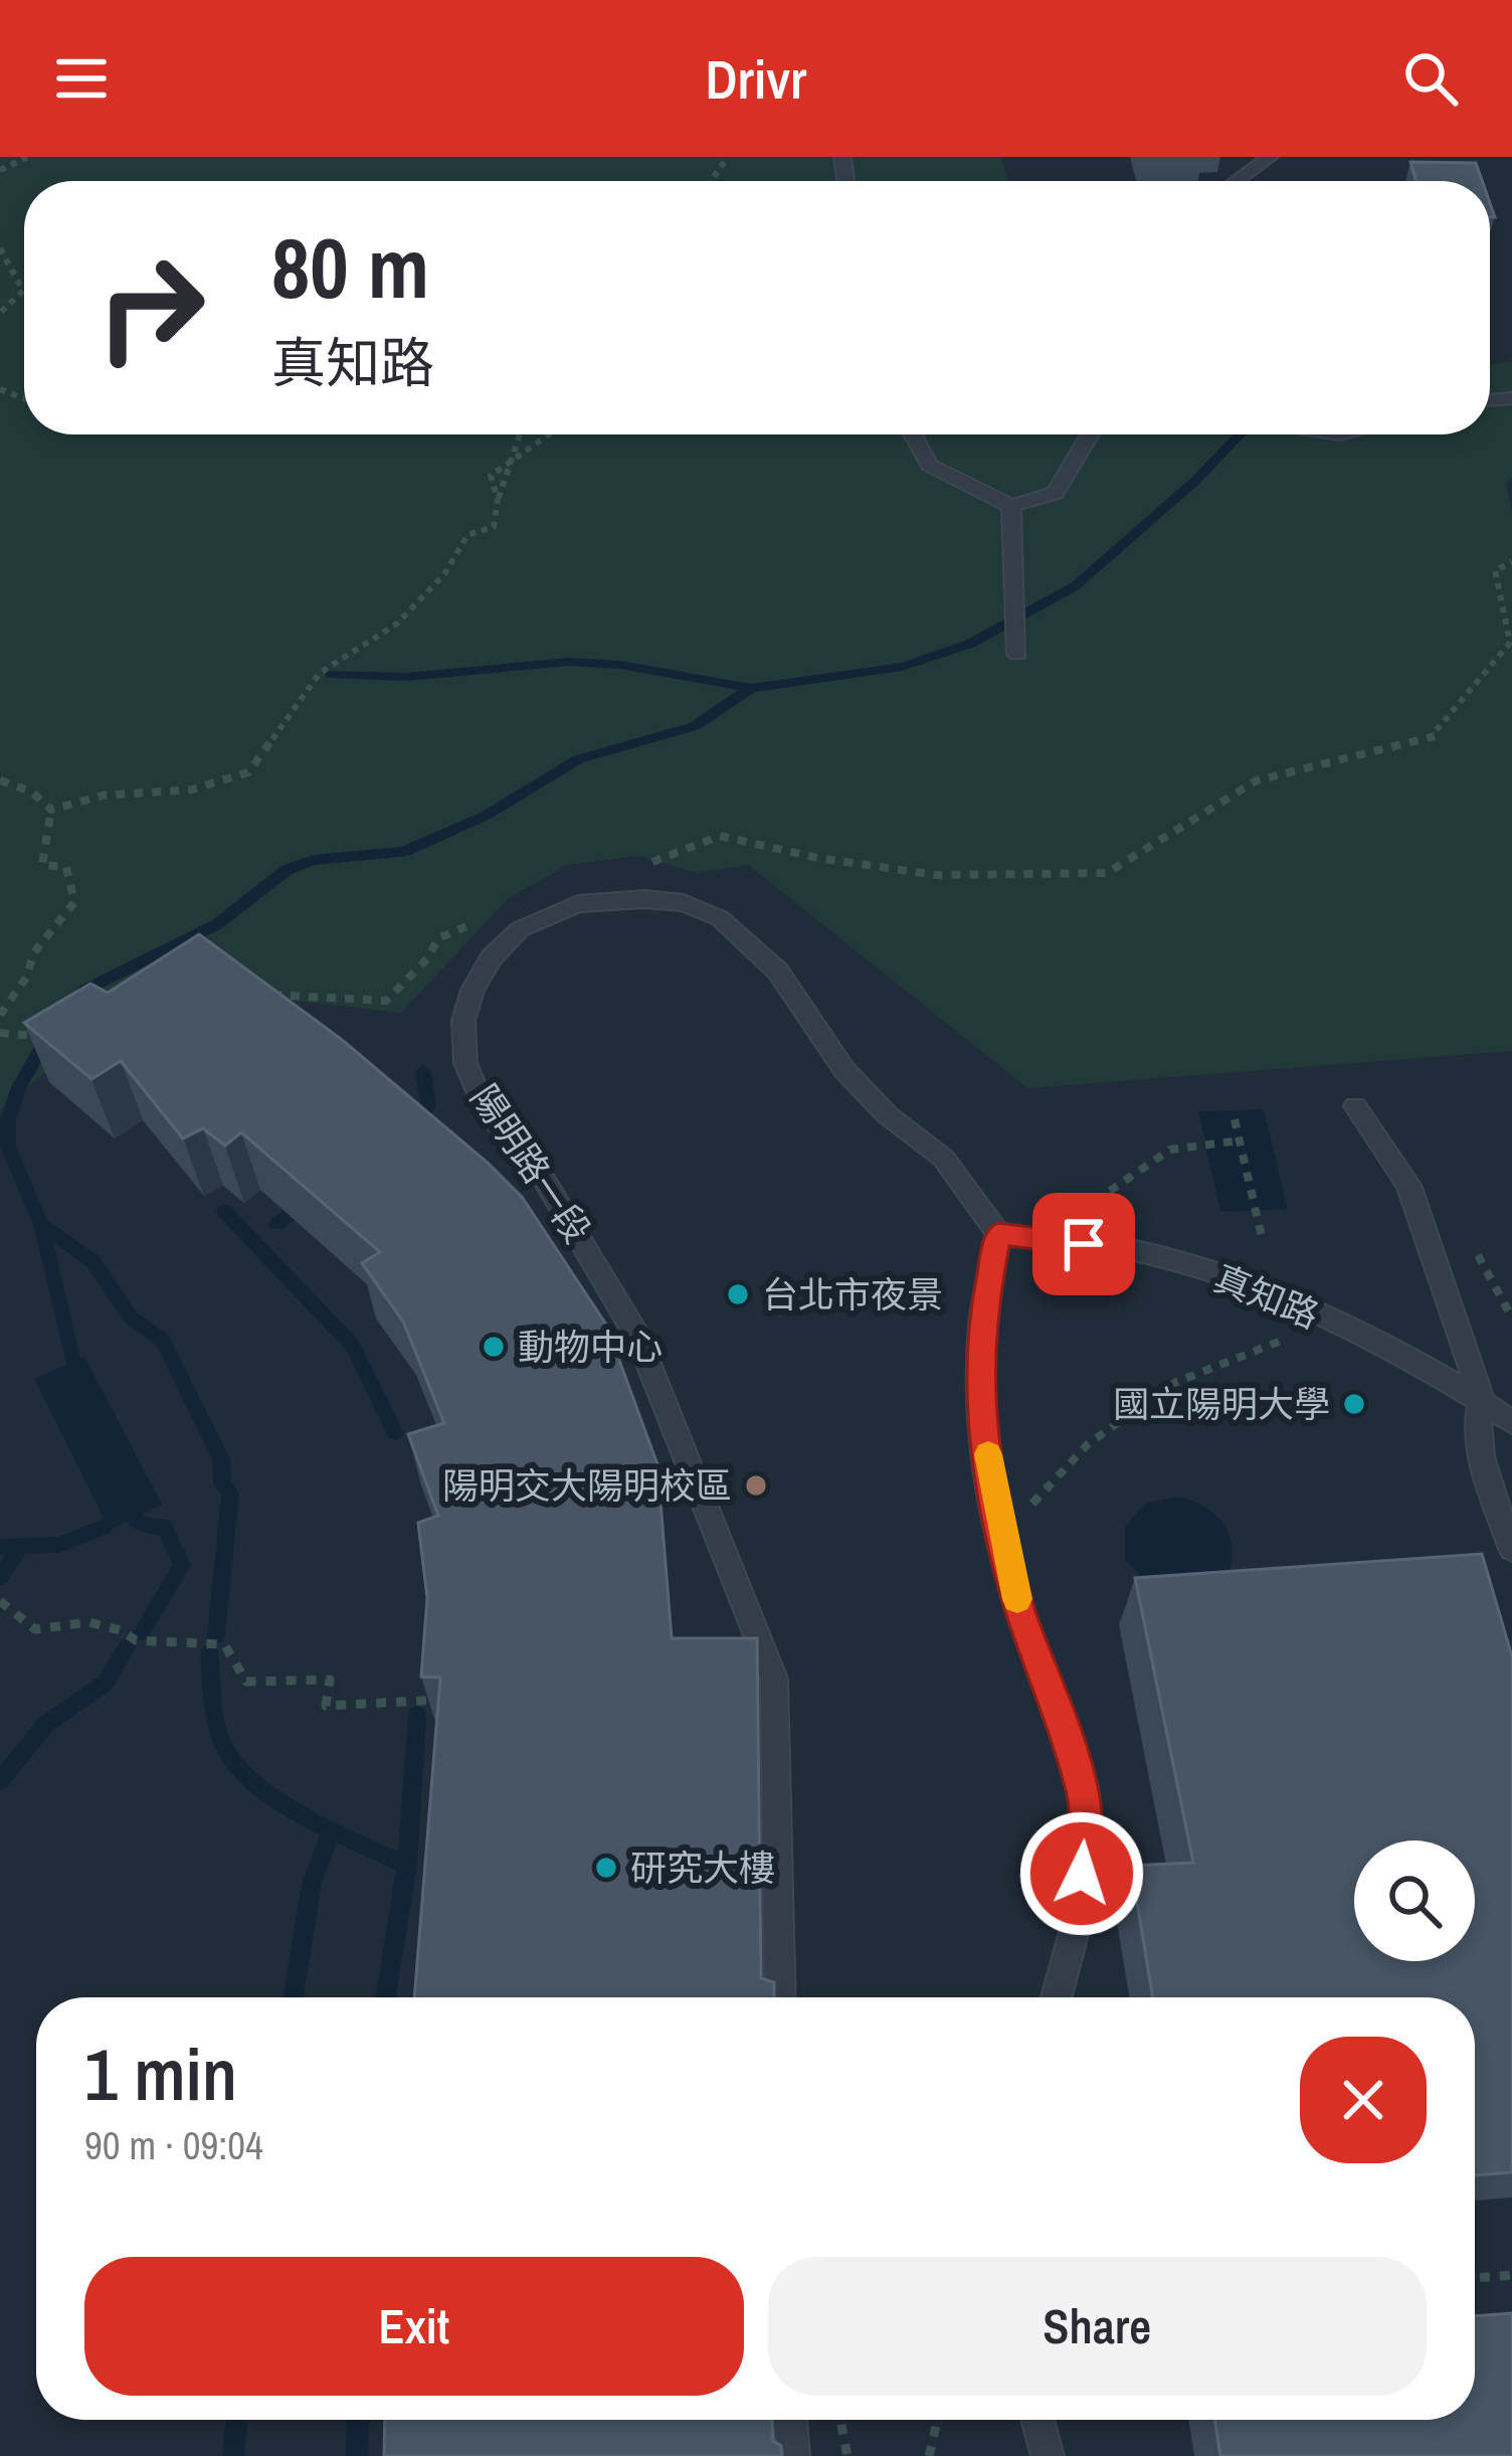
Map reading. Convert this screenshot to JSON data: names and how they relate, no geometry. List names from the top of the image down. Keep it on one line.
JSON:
{"streets":{"lane":["陽明路一段","真知路"]},"crossings":[["陽明路一段","真知路"]],"places":["台北市夜景","動物中心","國立陽明大學","陽明交大陽明校區","研究大樓"],"page":{"header":"Drivr","turn":["80 m","真知路"],"heading":["1 min","90 m · 09:04"],"buttons":["Exit","Share"]}}
